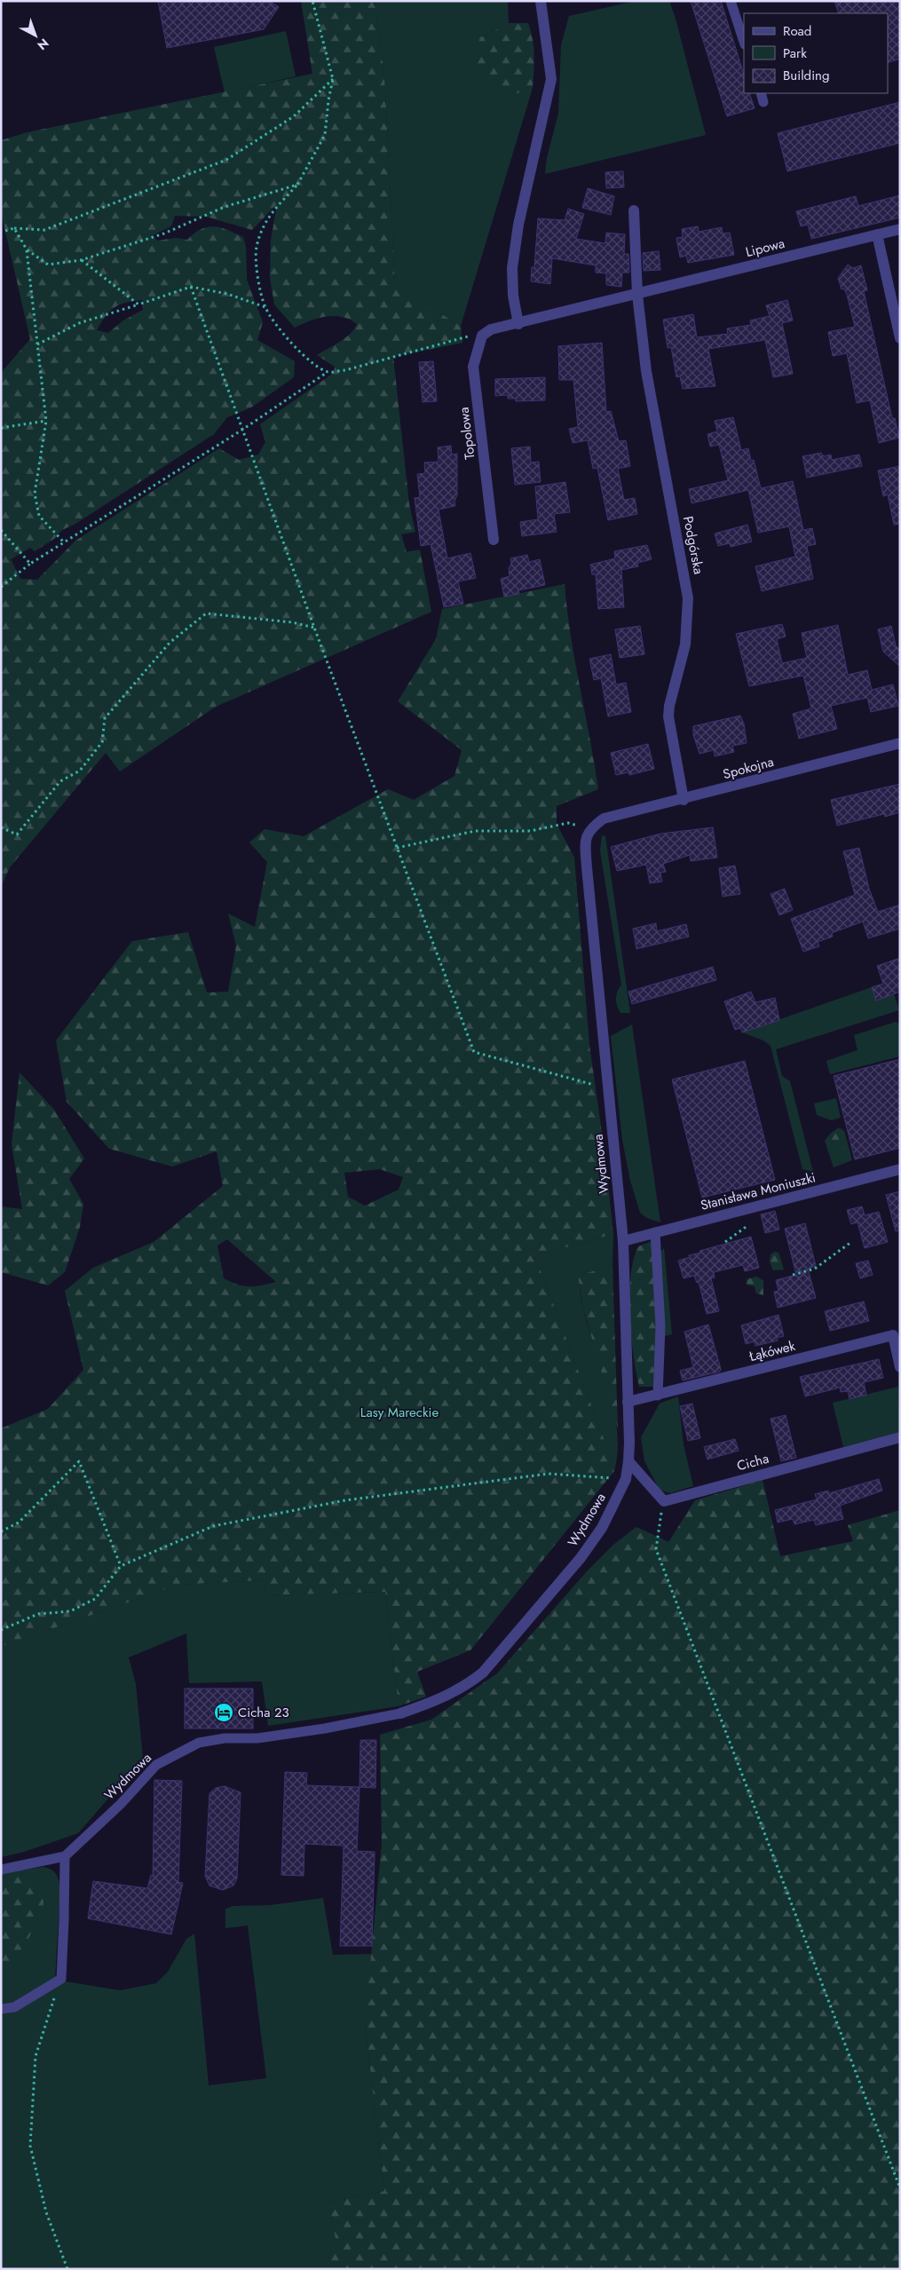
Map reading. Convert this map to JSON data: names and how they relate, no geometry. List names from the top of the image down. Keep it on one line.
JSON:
{"streets":{"street":["Lipowa","Topolowa","Podgórska","Spokojna","Wydmowa","Stanisława Moniuszki","Łąkówek","Cicha"]},"crossings":[["Lipowa","Topolowa"],["Lipowa","Podgórska"],["Podgórska","Spokojna"],["Spokojna","Wydmowa"],["Wydmowa","Stanisława Moniuszki"],["Wydmowa","Łąkówek"]],"parks":["Lasy Mareckie"],"places":{"hotel":["Cicha 23"]},"legend":["Road","Park","Building"],"north":"bottom right"}
